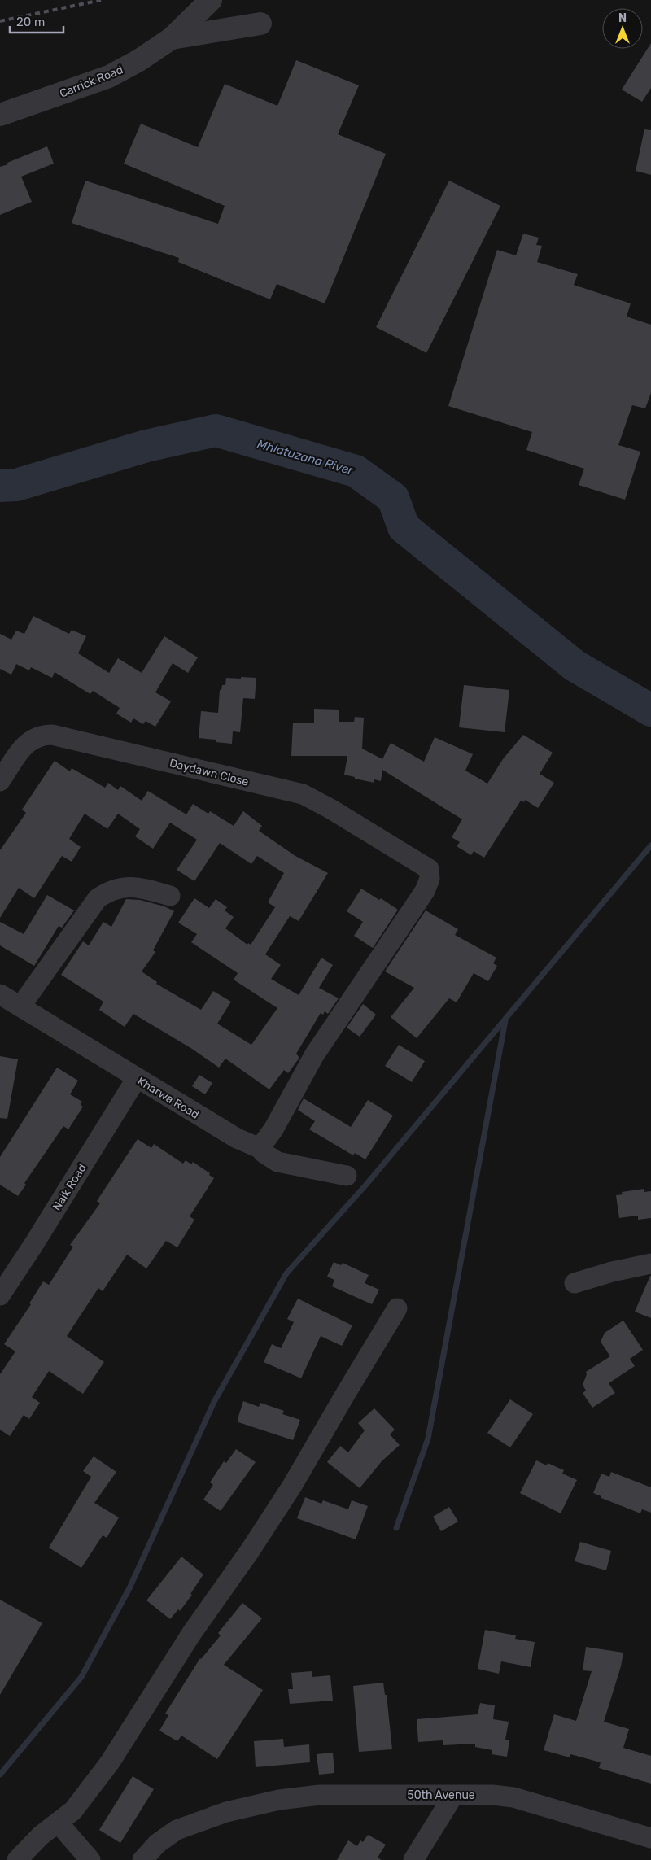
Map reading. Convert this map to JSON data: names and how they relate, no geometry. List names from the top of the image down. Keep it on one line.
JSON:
{"streets":{"street":["Carrick Road","Daydawn Close","Kharwa Road","Naik Road","50th Avenue"]},"crossings":[["Daydawn Close","Kharwa Road"],["Kharwa Road","Naik Road"]],"water":["Mhlatuzana River"],"scale_bar":"20 m","north":"top"}
